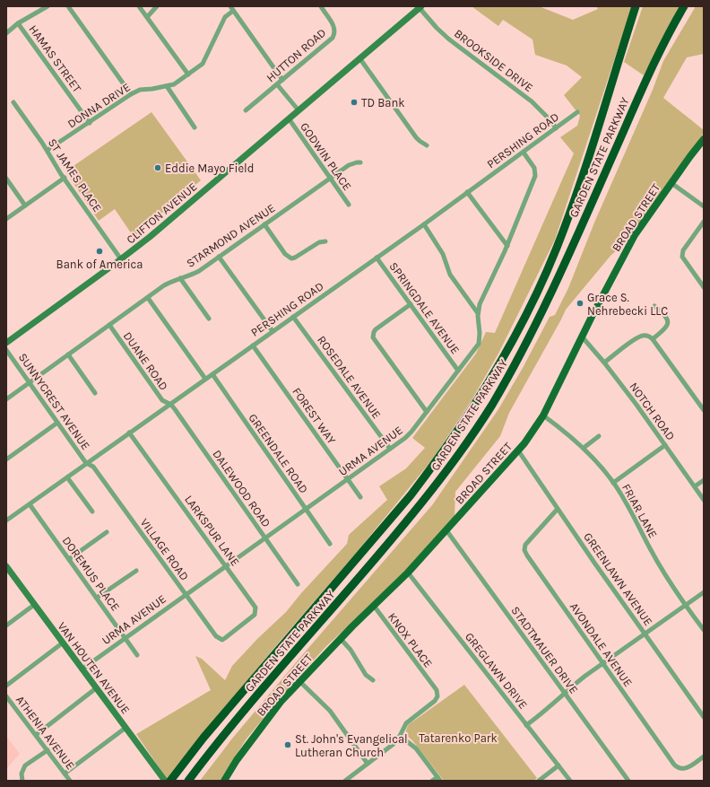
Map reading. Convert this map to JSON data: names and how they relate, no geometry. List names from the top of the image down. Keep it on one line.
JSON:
{"streets":{"highway":["GARDEN STATE PARKWAY"],"main road":["CLIFTON AVENUE","BROAD STREET","VAN HOUTEN AVENUE"],"street":["HUTTON ROAD","HAMAS STREET","BROOKSIDE DRIVE","DONNA DRIVE","PERSHING ROAD","GODWIN PLACE","ST JAMES PLACE","STARMOND AVENUE","SPRINGDALE AVENUE","DUANE ROAD","ROSEDALE AVENUE","SUNNYCREST AVENUE","NOTCH ROAD","FOREST WAY","URMA AVENUE","GREENDALE ROAD","DALEWOOD ROAD","FRIAR LANE","LARKSPUR LANE","VILLAGE ROAD","DOREMUS PLACE","GREENLAWN AVENUE","KNOX PLACE","AVONDALE AVENUE","STADTMAUER DRIVE","GREGLAWN DRIVE","ATHENIA AVENUE"]},"crossings":[["HAMAS STREET","DONNA DRIVE"],["BROOKSIDE DRIVE","PERSHING ROAD"],["BROOKSIDE DRIVE","CLIFTON AVENUE"],["DONNA DRIVE","ST JAMES PLACE"],["PERSHING ROAD","SPRINGDALE AVENUE"],["PERSHING ROAD","DUANE ROAD"],["PERSHING ROAD","ROSEDALE AVENUE"],["PERSHING ROAD","SUNNYCREST AVENUE"],["PERSHING ROAD","FOREST WAY"],["PERSHING ROAD","URMA AVENUE"],["PERSHING ROAD","GREENDALE ROAD"],["PERSHING ROAD","DALEWOOD ROAD"],["PERSHING ROAD","LARKSPUR LANE"],["PERSHING ROAD","VILLAGE ROAD"],["PERSHING ROAD","DOREMUS PLACE"],["GODWIN PLACE","CLIFTON AVENUE"],["GODWIN PLACE","STARMOND AVENUE"],["ST JAMES PLACE","CLIFTON AVENUE"],["BROAD STREET","NOTCH ROAD"],["BROAD STREET","FRIAR LANE"],["BROAD STREET","GREENLAWN AVENUE"],["BROAD STREET","KNOX PLACE"],["BROAD STREET","STADTMAUER DRIVE"],["BROAD STREET","GREGLAWN DRIVE"],["STARMOND AVENUE","DUANE ROAD"],["STARMOND AVENUE","SUNNYCREST AVENUE"],["SPRINGDALE AVENUE","URMA AVENUE"],["DUANE ROAD","DALEWOOD ROAD"],["ROSEDALE AVENUE","URMA AVENUE"],["SUNNYCREST AVENUE","VILLAGE ROAD"],["FOREST WAY","URMA AVENUE"],["URMA AVENUE","GREENDALE ROAD"],["URMA AVENUE","DALEWOOD ROAD"],["URMA AVENUE","LARKSPUR LANE"],["URMA AVENUE","VILLAGE ROAD"],["URMA AVENUE","DOREMUS PLACE"],["URMA AVENUE","VAN HOUTEN AVENUE"],["LARKSPUR LANE","VILLAGE ROAD"],["GREENLAWN AVENUE","AVONDALE AVENUE"]],"parks":["Tatarenko Park"],"places":["TD Bank","Eddie Mayo Field","Bank of America","Grace S. Nehrebecki LLC","St. John's Evangelical Lutheran Church"]}
